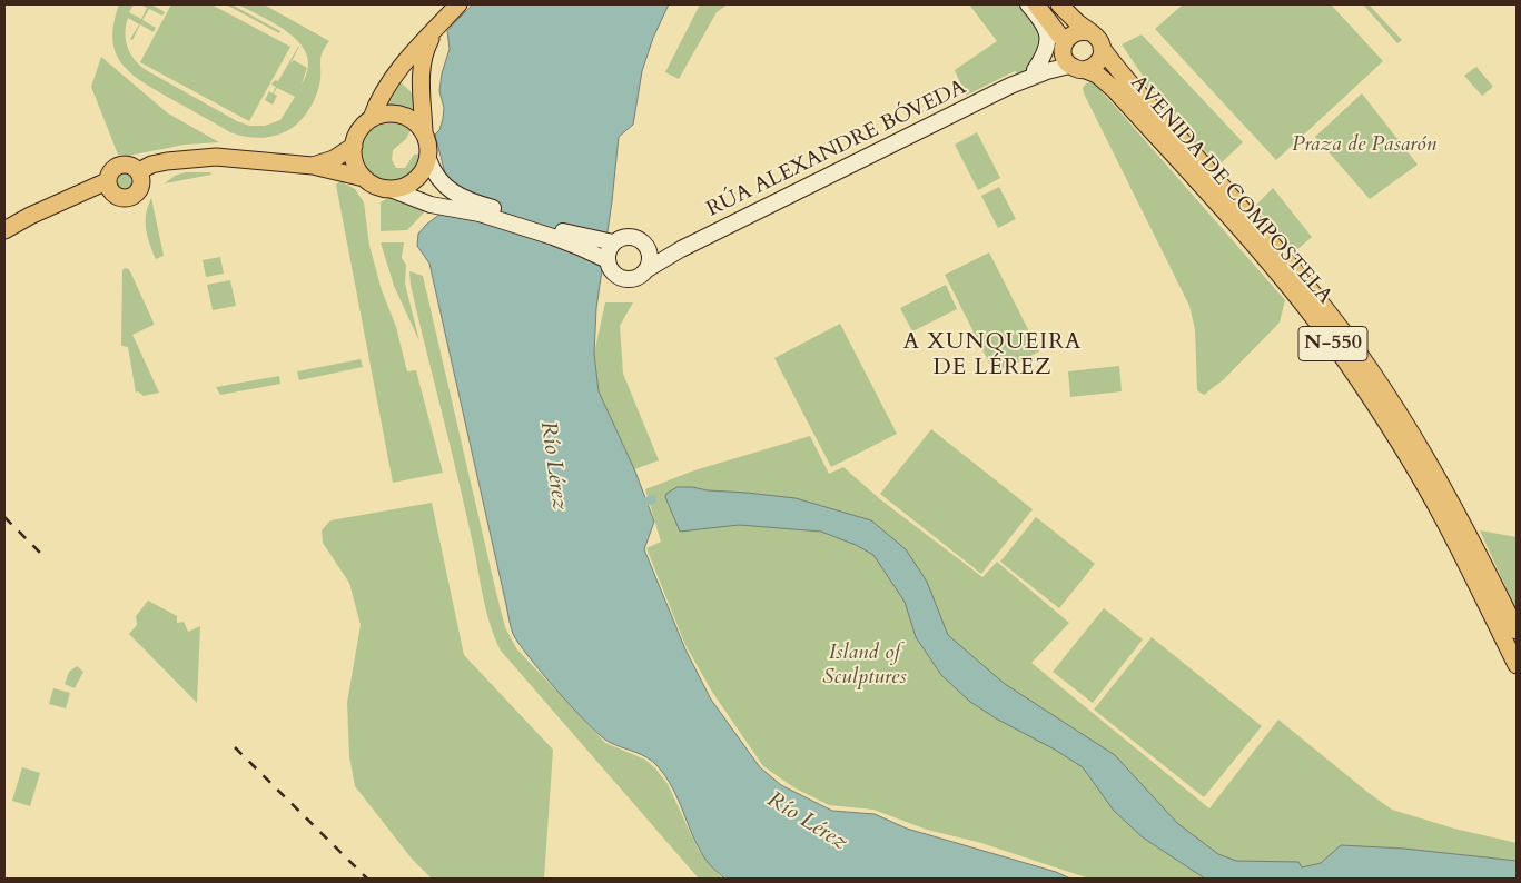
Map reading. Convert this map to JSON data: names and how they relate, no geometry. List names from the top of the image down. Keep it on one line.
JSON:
{"streets":{"main road":["RÚA ALEXANDRE BÓVEDA","AVENIDA DE COMPOSTELA","N-550"]},"crossings":[["RÚA ALEXANDRE BÓVEDA","AVENIDA DE COMPOSTELA"],["RÚA ALEXANDRE BÓVEDA","N-550"],["AVENIDA DE COMPOSTELA","N-550"]],"districts":["A XUNQUEIRA DE LÉREZ"],"water":["Río Lérez"],"parks":["Praza de Pasarón","Island of Sculptures"]}
